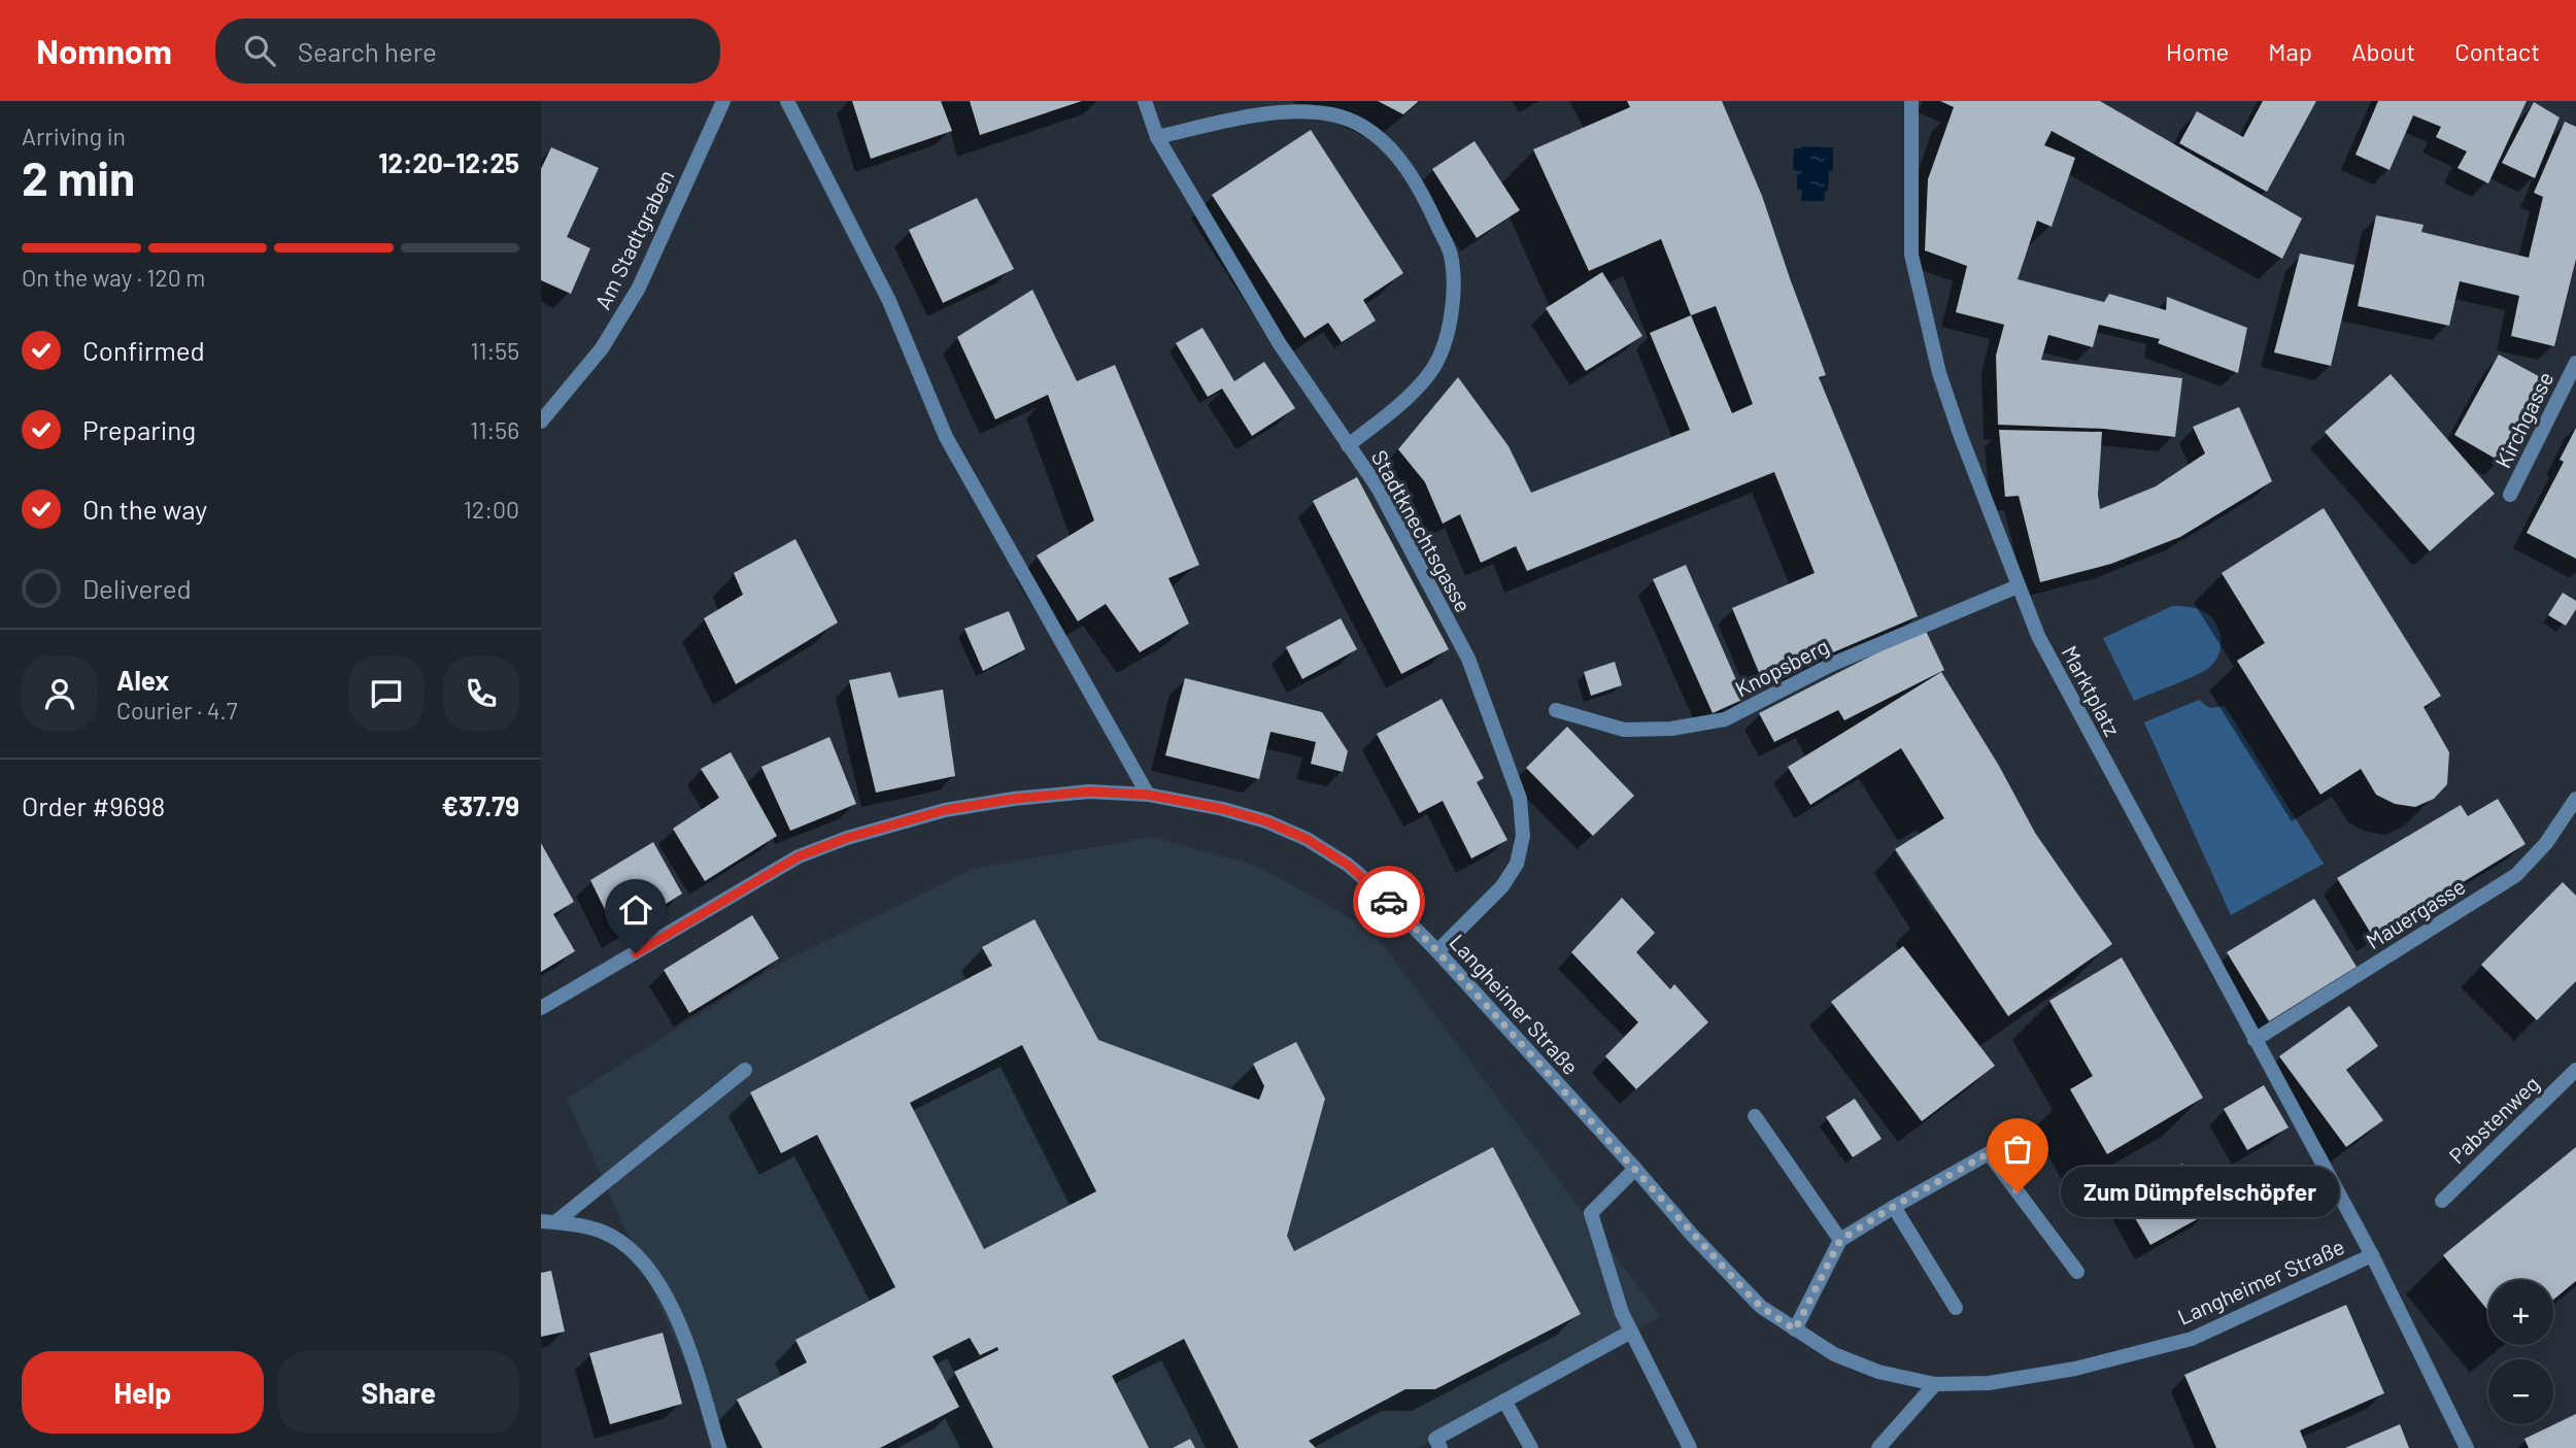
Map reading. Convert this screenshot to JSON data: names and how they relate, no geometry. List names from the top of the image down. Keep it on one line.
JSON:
{"streets":{"street":["Am Stadtgraben","Kirchgasse","Stadtknechtsgasse","Knopsberg","Marktplatz","Mauergasse","Langheimer Straße","Pabstenweg"]},"crossings":[["Stadtknechtsgasse","Langheimer Straße"],["Knopsberg","Marktplatz"],["Marktplatz","Mauergasse"],["Marktplatz","Langheimer Straße"]],"places":["Zum Dümpfelschöpfer"],"page":{"header":"Nomnom","search":"Search here","nav":["Home","Map","About","Contact"],"heading":["2 min","Arriving in","12:20–12:25"],"panel":["Alex","Courier · 4.7","Order #9698","€37.79"],"bar":"On the way · 120 m","list":[["Confirmed","11:55"],["Preparing","11:56"],["On the way","12:00"],"Delivered"],"bubble":"Zum Dümpfelschöpfer","map_buttons":["+","−"],"buttons":["Help","Share"]}}
